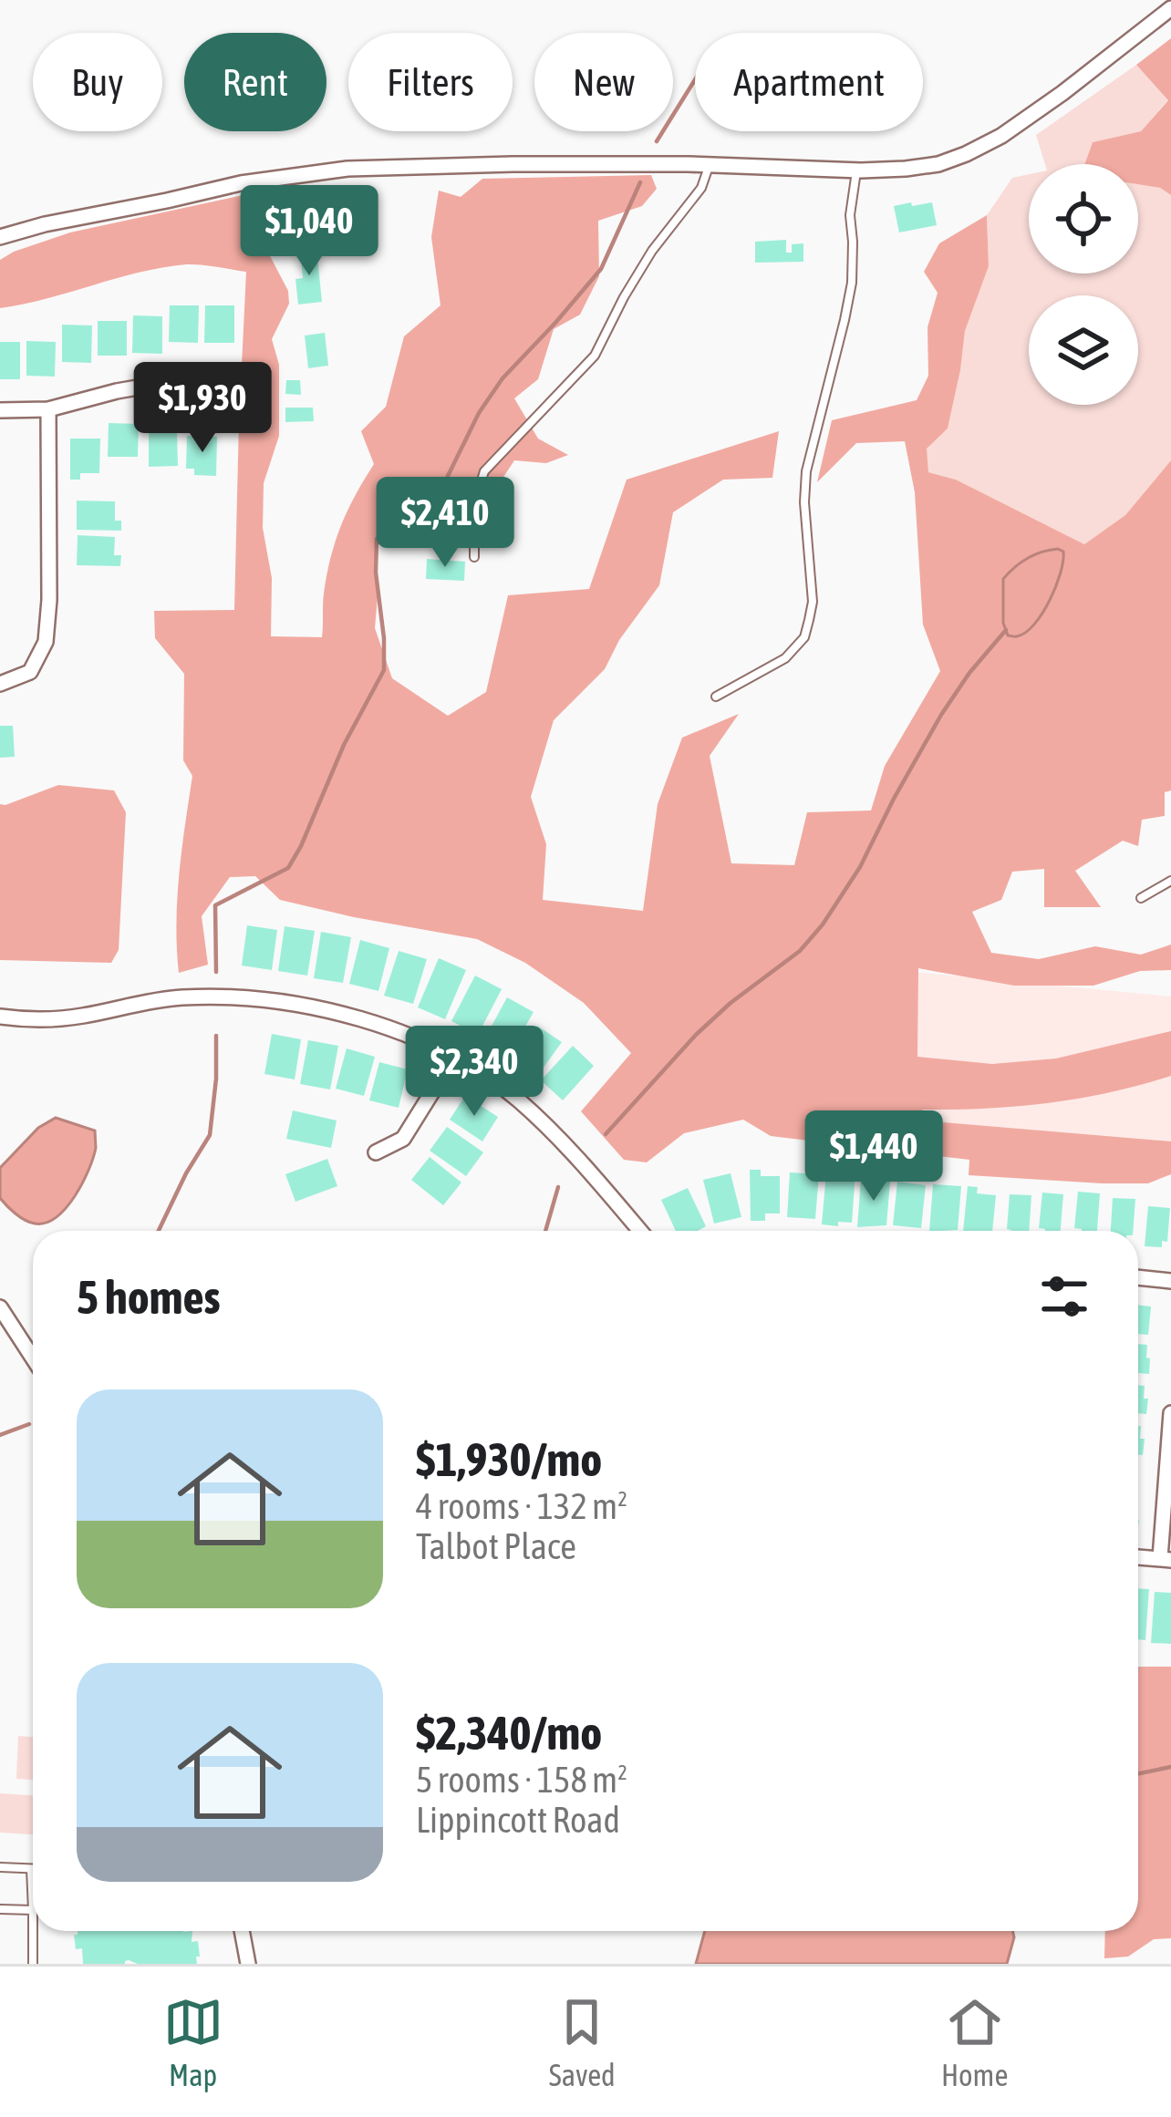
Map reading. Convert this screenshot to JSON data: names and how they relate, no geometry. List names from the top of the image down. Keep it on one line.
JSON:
{"page":{"chip":["Buy","Rent","Filters","New","Apartment"],"price":["$1,040","$1,930","$2,410","$2,340","$1,440"],"heading":"5 homes","list":[{"name":"$1,930/mo","note":"4 rooms · 132 m² · Talbot Place"},{"name":"$2,340/mo","note":"5 rooms · 158 m² · Lippincott Road"}],"tabs":["Map","Saved","Home"]}}
